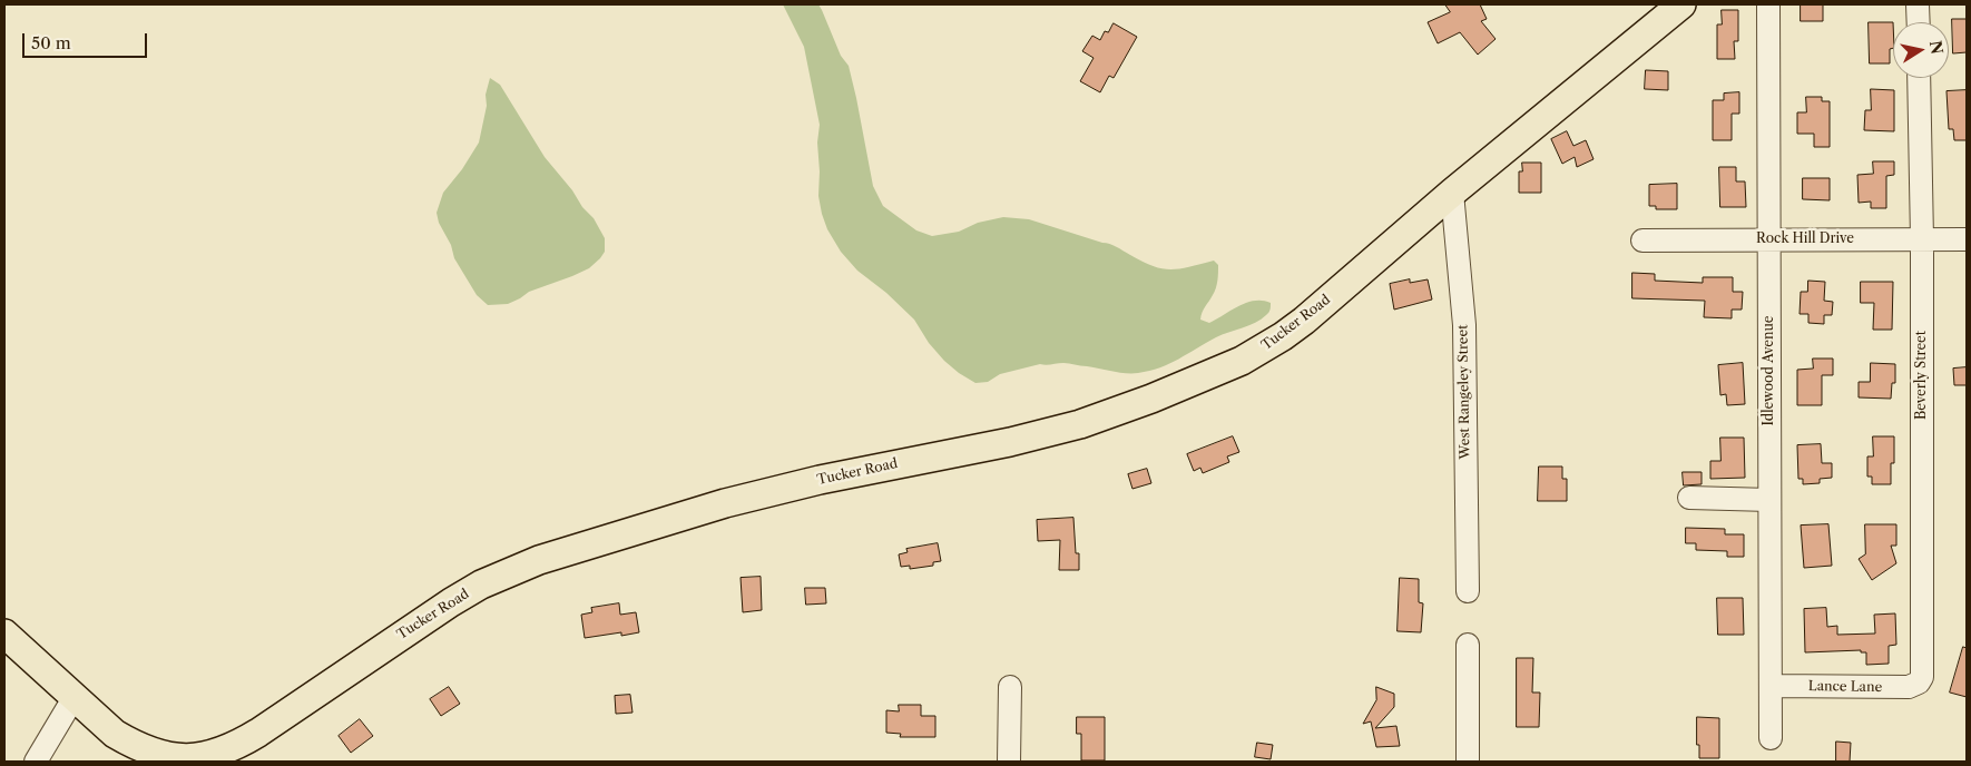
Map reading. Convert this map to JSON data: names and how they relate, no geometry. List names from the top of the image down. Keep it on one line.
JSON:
{"streets":{"main road":["Tucker Road"],"street":["Rock Hill Drive","Idlewood Avenue","Beverly Street","West Rangeley Street","Lance Lane"]},"crossings":[["Rock Hill Drive","Idlewood Avenue"],["Rock Hill Drive","Beverly Street"],["Tucker Road","West Rangeley Street"],["Idlewood Avenue","Lance Lane"],["Beverly Street","Lance Lane"]],"scale_bar":"50 m","north":"right"}
